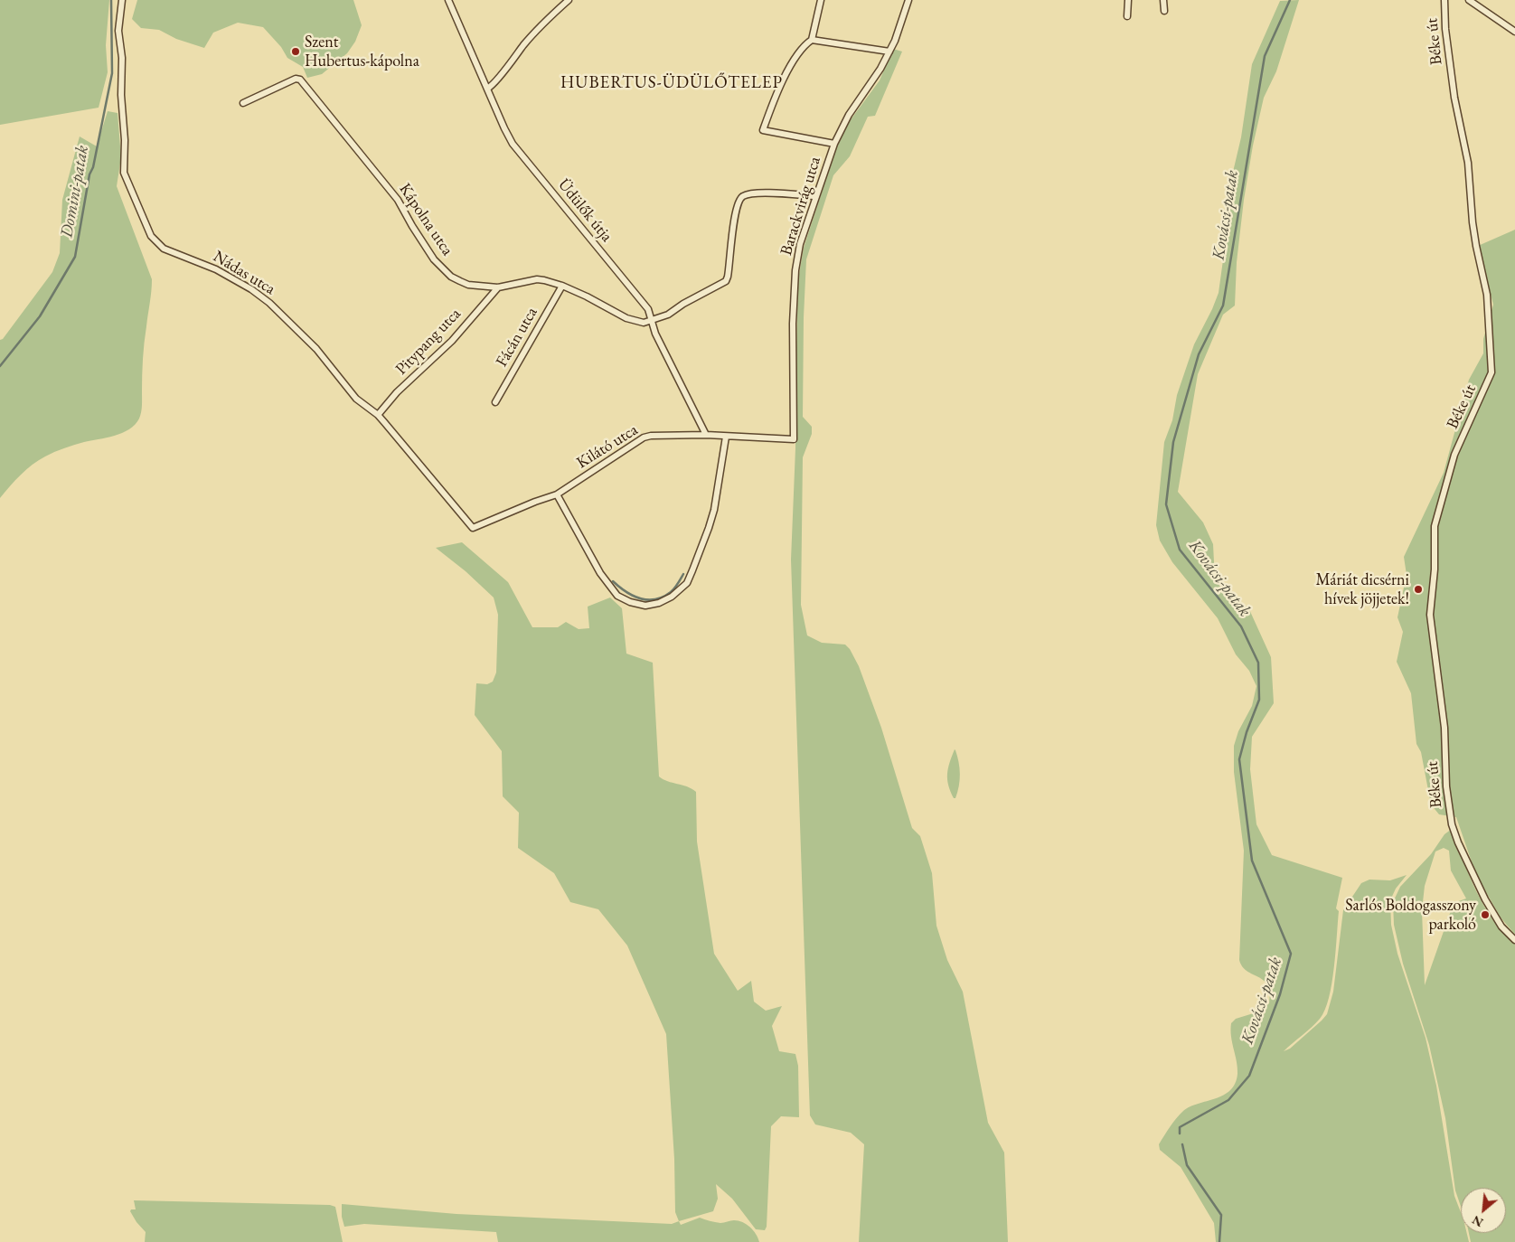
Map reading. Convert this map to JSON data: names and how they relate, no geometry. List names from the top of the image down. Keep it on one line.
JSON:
{"streets":{"street":["Béke út","Barackvirág utca","Üdülők útja","Kápolna utca","Nádas utca","Fácán utca","Pitypang utca","Kilátó utca"]},"crossings":[["Barackvirág utca","Kilátó utca"],["Üdülők útja","Kápolna utca"],["Üdülők útja","Kilátó utca"],["Kápolna utca","Fácán utca"],["Kápolna utca","Pitypang utca"],["Nádas utca","Pitypang utca"],["Nádas utca","Kilátó utca"]],"districts":["HUBERTUS-ÜDÜLŐTELEP"],"water":["Domini-patak","Kovácsi-patak"],"places":["Szent Hubertus-kápolna","Máriát dicsérni hívek jöjjetek!","Sarlós Boldogasszony parkoló"],"north":"bottom left"}
